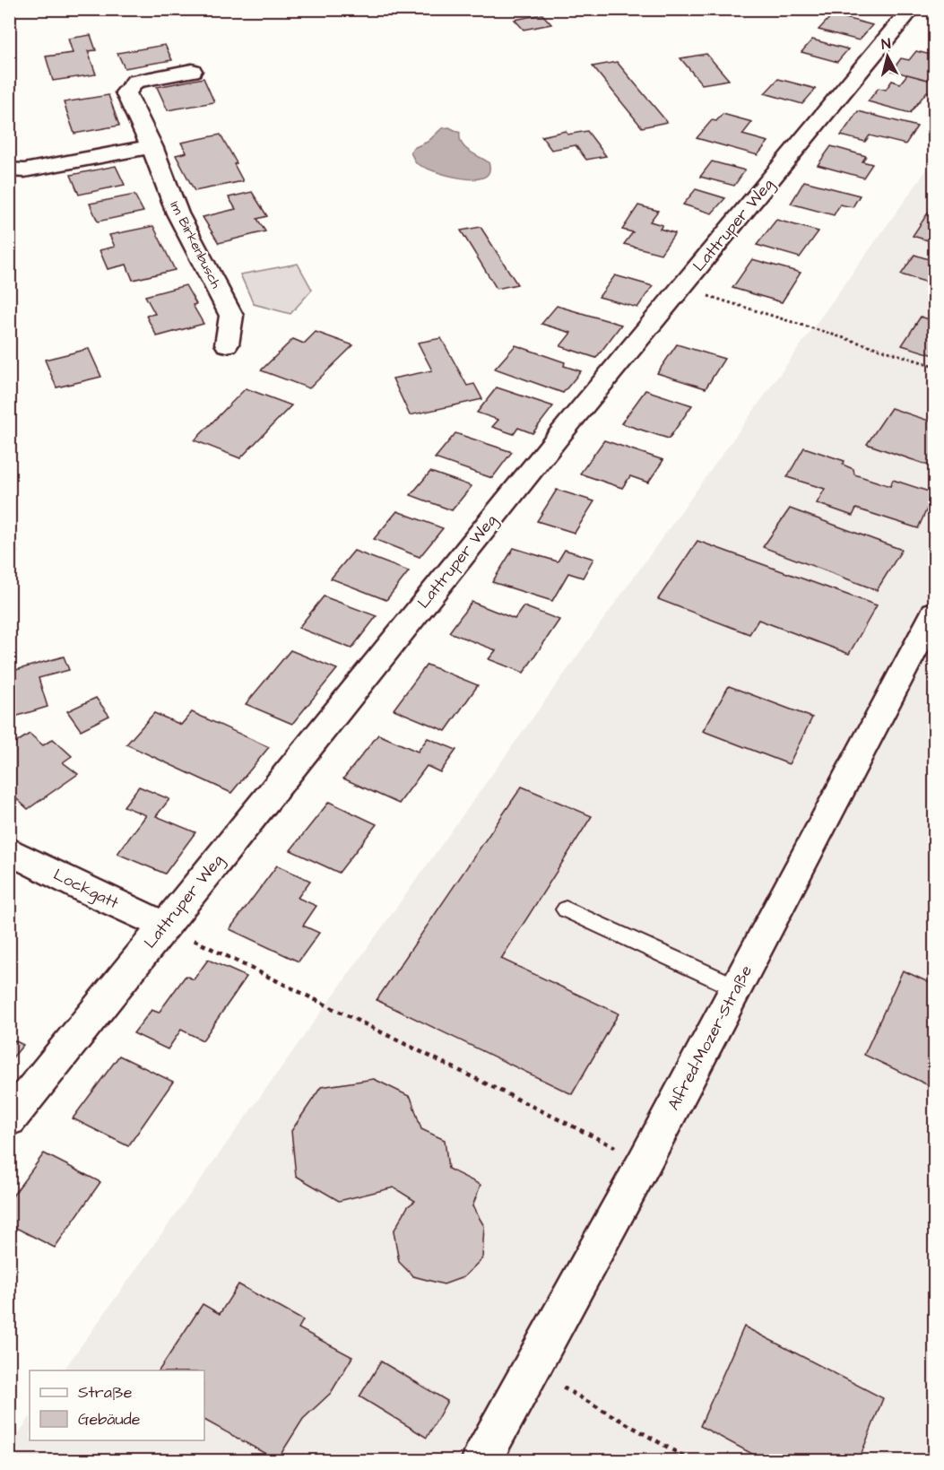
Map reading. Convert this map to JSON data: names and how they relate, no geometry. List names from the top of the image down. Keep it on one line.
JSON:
{"streets":{"street":["Lattruper Weg","Im Birkenbusch","Lockgatt","Alfred-Mozer-Straße"]},"crossings":[["Lattruper Weg","Lockgatt"]],"legend":["Straße","Gebäude"],"north":"top"}
